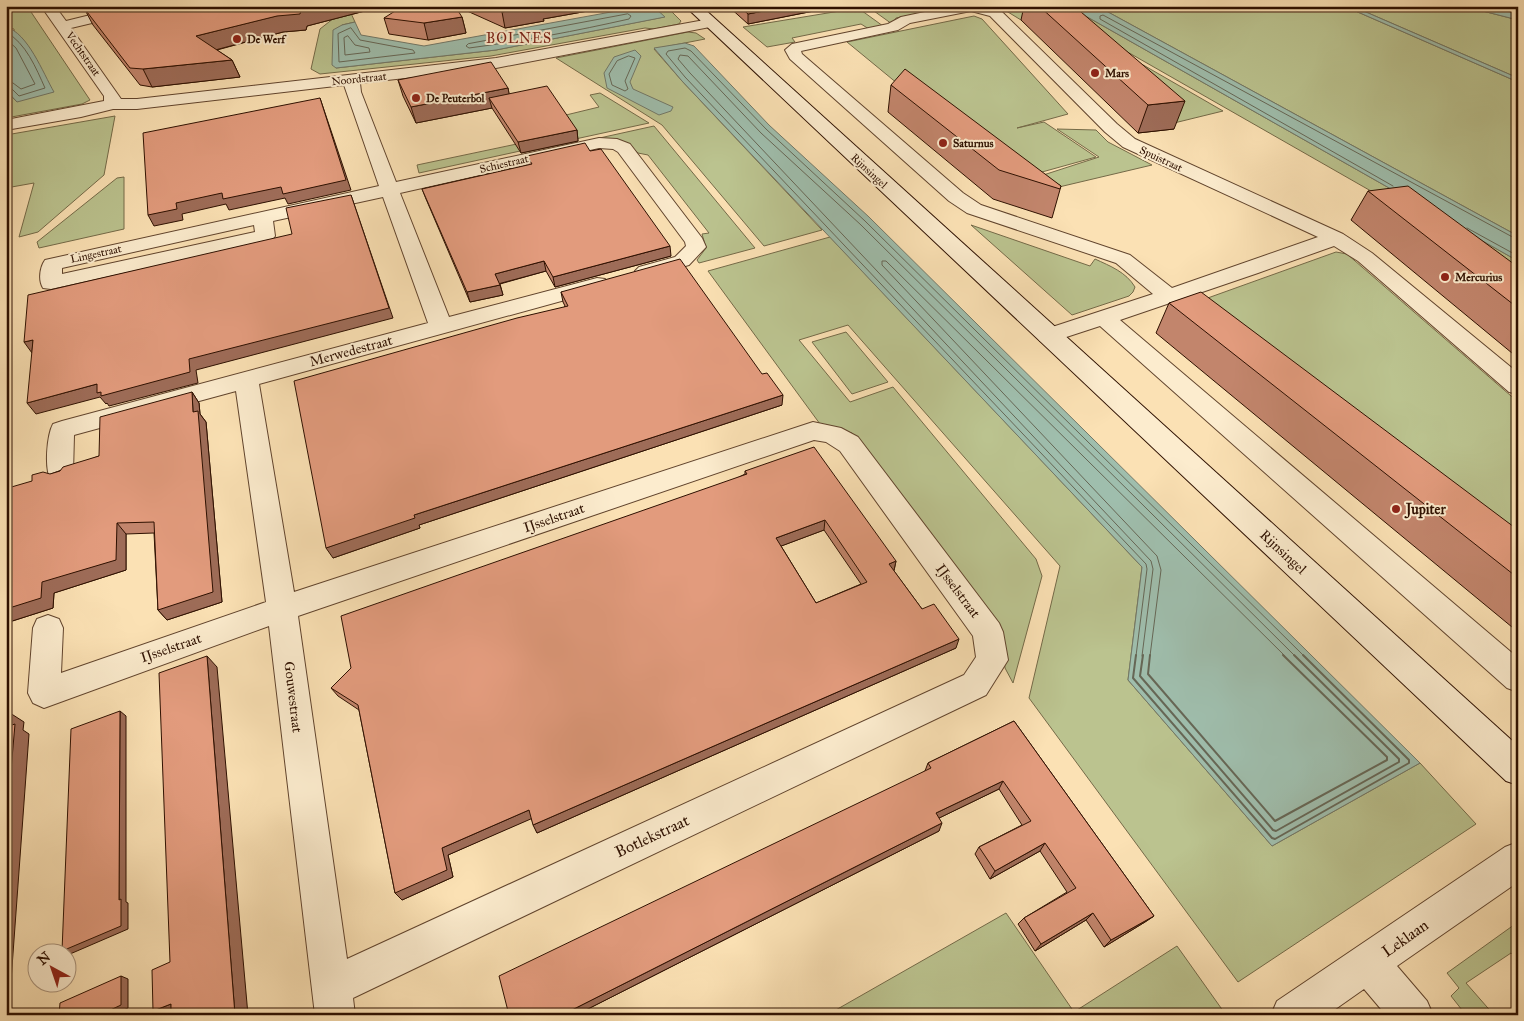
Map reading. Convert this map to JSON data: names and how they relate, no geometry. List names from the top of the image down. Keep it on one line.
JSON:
{"streets":{"street":["Vechtstraat","Noordstraat","Spuistraat","Schiestraat","Rijnsingel","Lingestraat","Merwedestraat","IJsselstraat","Gouwestraat","Botlekstraat","Leklaan"]},"crossings":[["Vechtstraat","Noordstraat"],["Noordstraat","Rijnsingel"],["Schiestraat","Lingestraat"],["Schiestraat","Merwedestraat"],["Merwedestraat","Gouwestraat"],["IJsselstraat","Gouwestraat"],["IJsselstraat","Botlekstraat"],["Gouwestraat","Botlekstraat"]],"districts":["BOLNES"],"places":["De Werf","Mars","De Peuterbol","Saturnus","Mercurius","Jupiter"],"north":"top left"}
